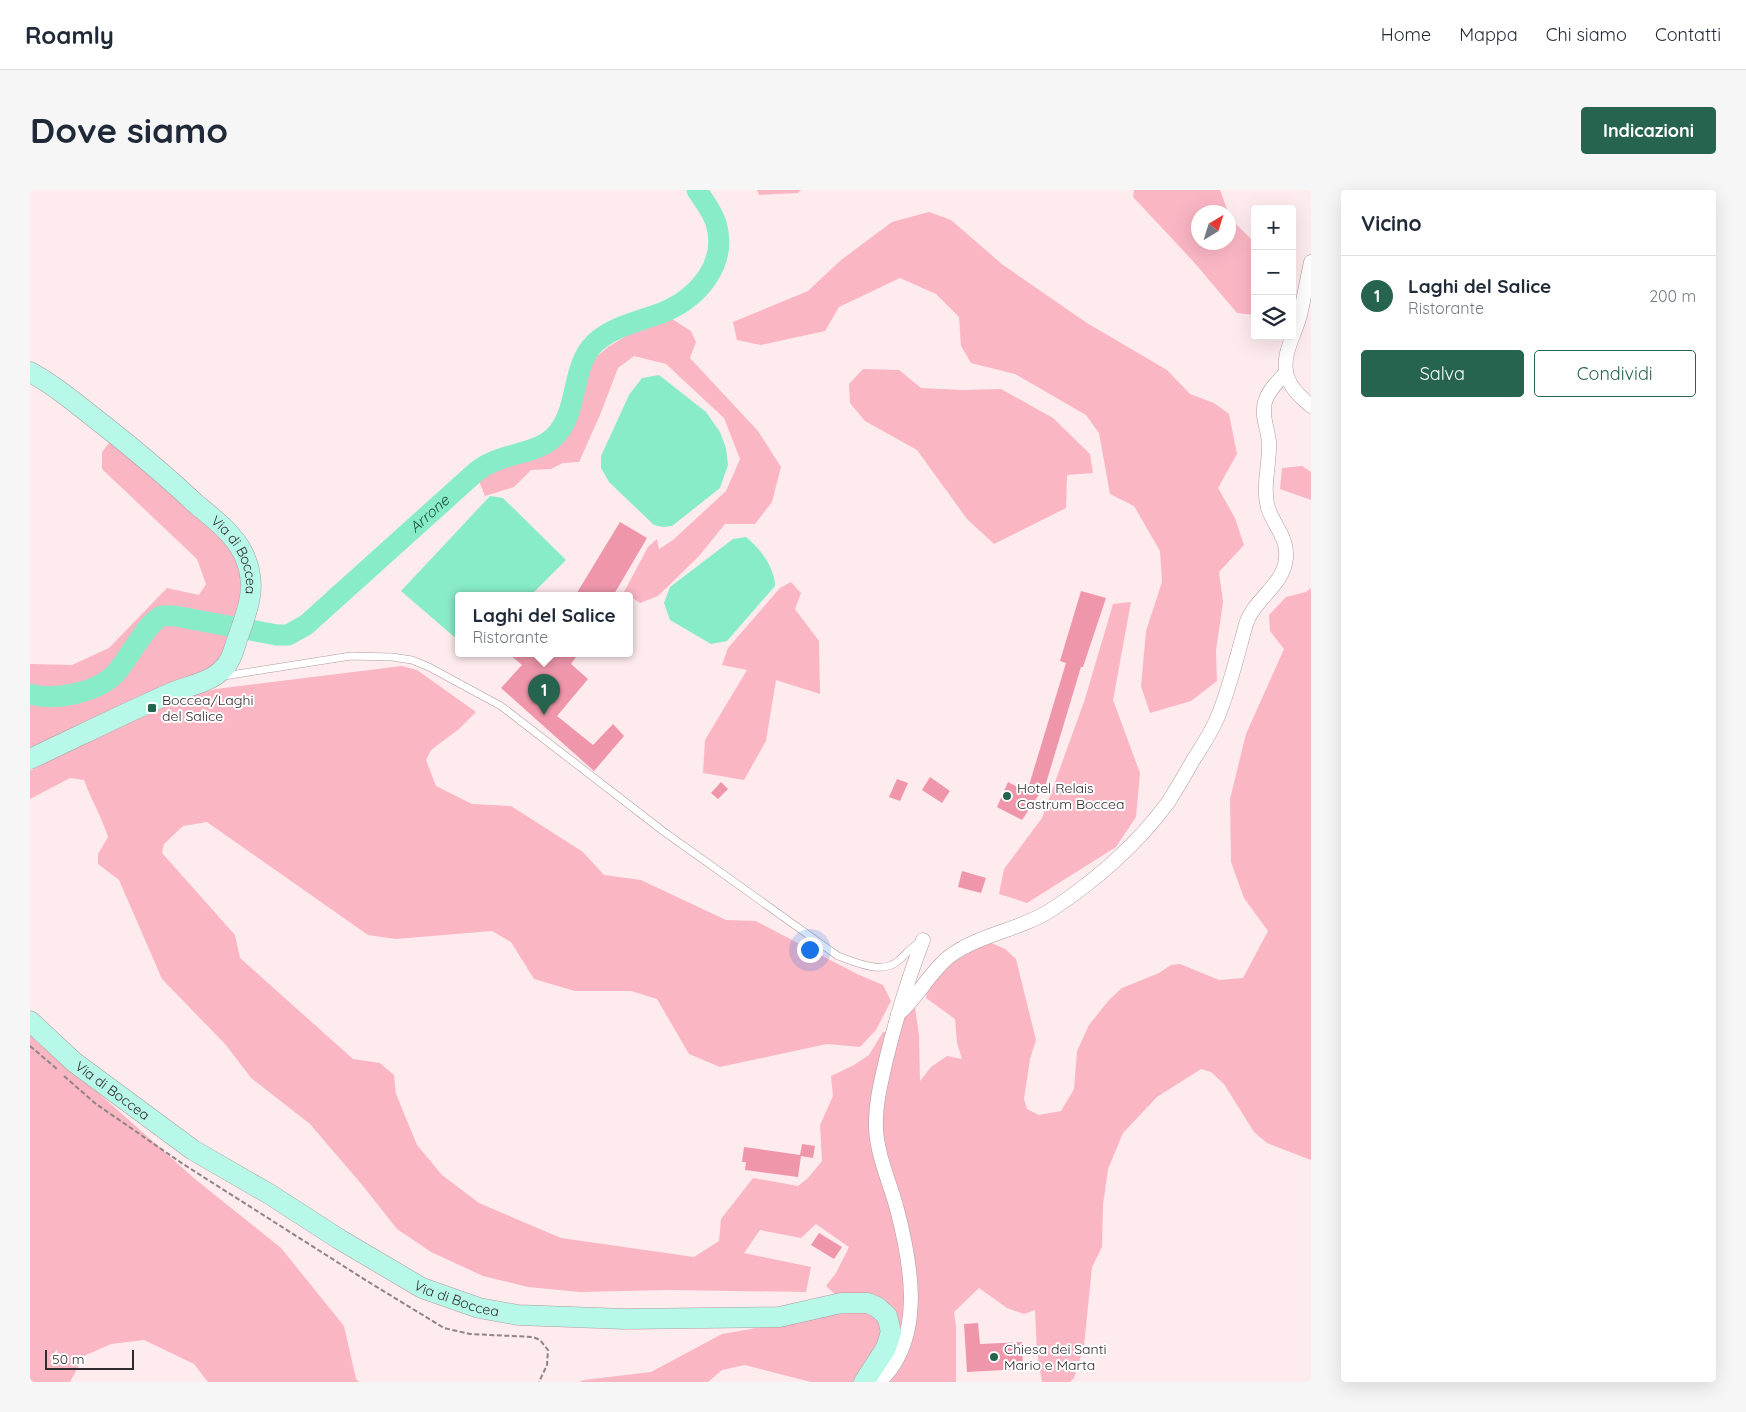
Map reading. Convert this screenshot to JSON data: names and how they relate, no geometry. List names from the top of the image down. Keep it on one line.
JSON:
{"streets":{"street":["Via di Boccea"]},"water":["Arrone"],"places":{"transit":["Boccea/Laghi del Salice"],"other":["Hotel Relais Castrum Boccea","Chiesa dei Santi Mario e Marta"]},"scale_bar":"50 m","north":"top right","page":{"header":"Roamly","nav":["Home","Mappa","Chi siamo","Contatti"],"buttons":["Indicazioni",["Salva","Condividi"]],"title":"Dove siamo","heading":"Vicino","map_buttons":["+","−"],"list":[{"mark":"1","name":"Laghi del Salice","note":"Ristorante","value":"200 m"}],"popup":["Laghi del Salice","Ristorante"],"pins":"1","scale":"50 m"}}
